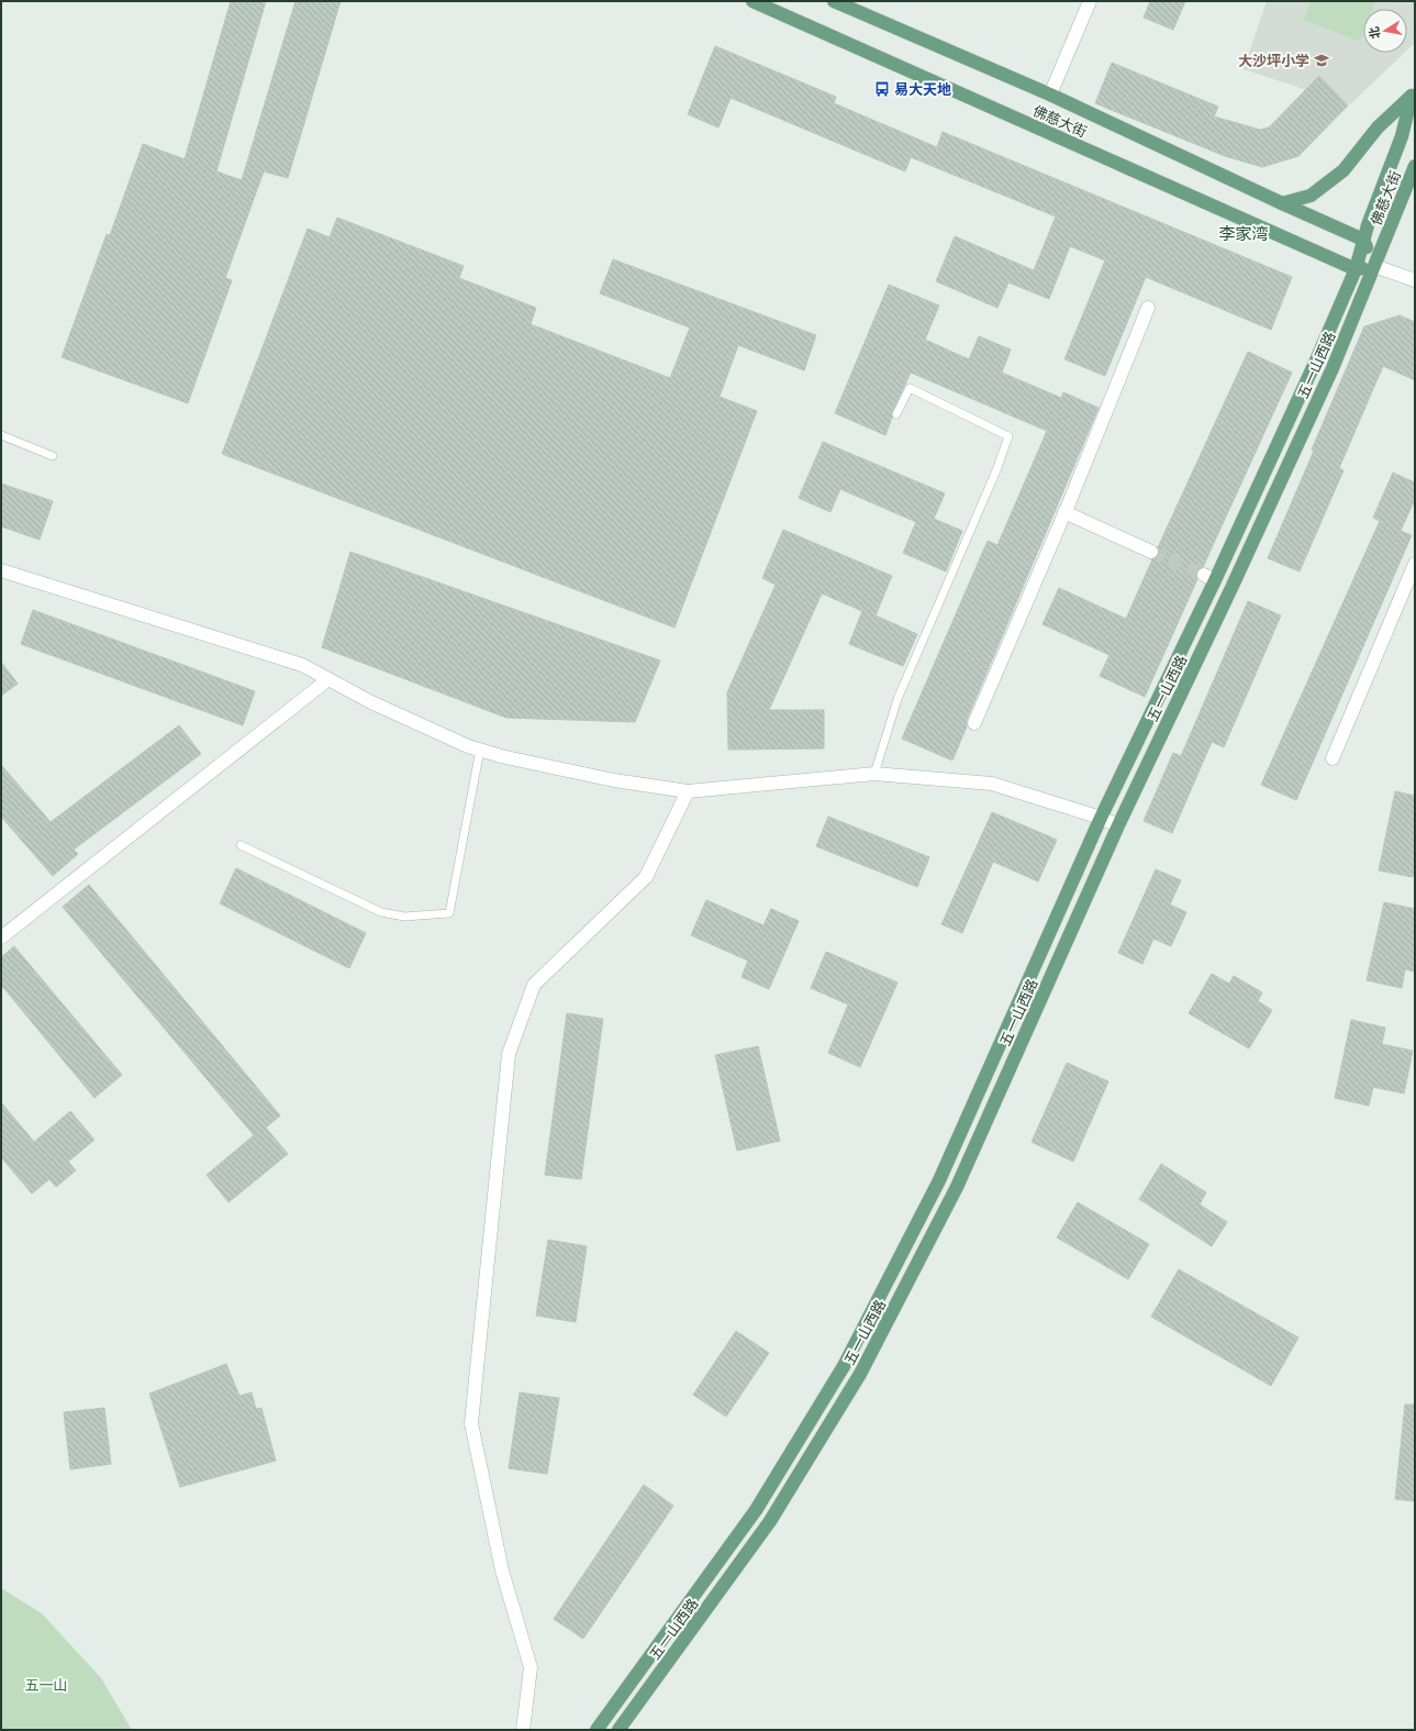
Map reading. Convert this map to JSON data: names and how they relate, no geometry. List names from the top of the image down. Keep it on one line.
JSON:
{"streets":{"main road":["佛慈大街","五一山西路"]},"crossings":[["佛慈大街","五一山西路"]],"districts":["李家湾"],"parks":["五一山"],"places":{"school or university":["大沙坪小学"],"bus stop":["易大天地"]},"north":"left"}
